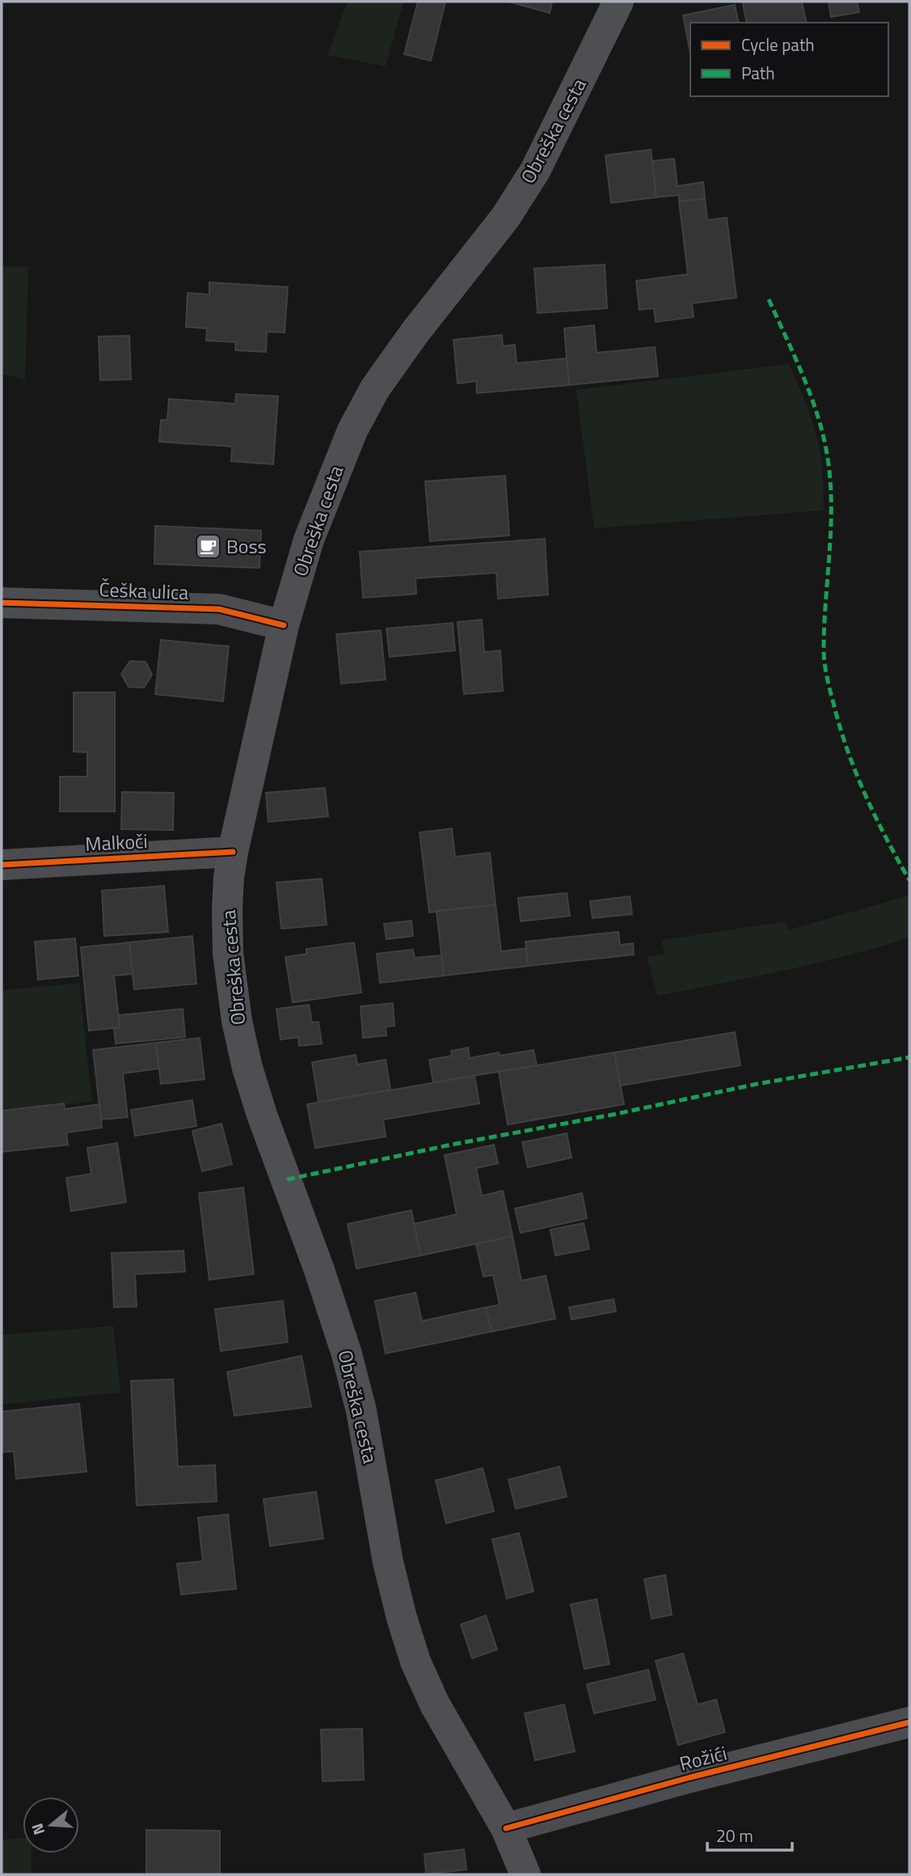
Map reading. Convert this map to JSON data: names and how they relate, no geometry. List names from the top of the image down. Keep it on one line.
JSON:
{"streets":{"main road":["Obreška cesta"],"street":["Češka ulica","Malkoči","Rožići"]},"crossings":[["Obreška cesta","Češka ulica"],["Obreška cesta","Malkoči"],["Obreška cesta","Rožići"]],"places":{"cafe":["Boss"]},"legend":["Cycle path","Path"],"scale_bar":"20 m","north":"left"}
